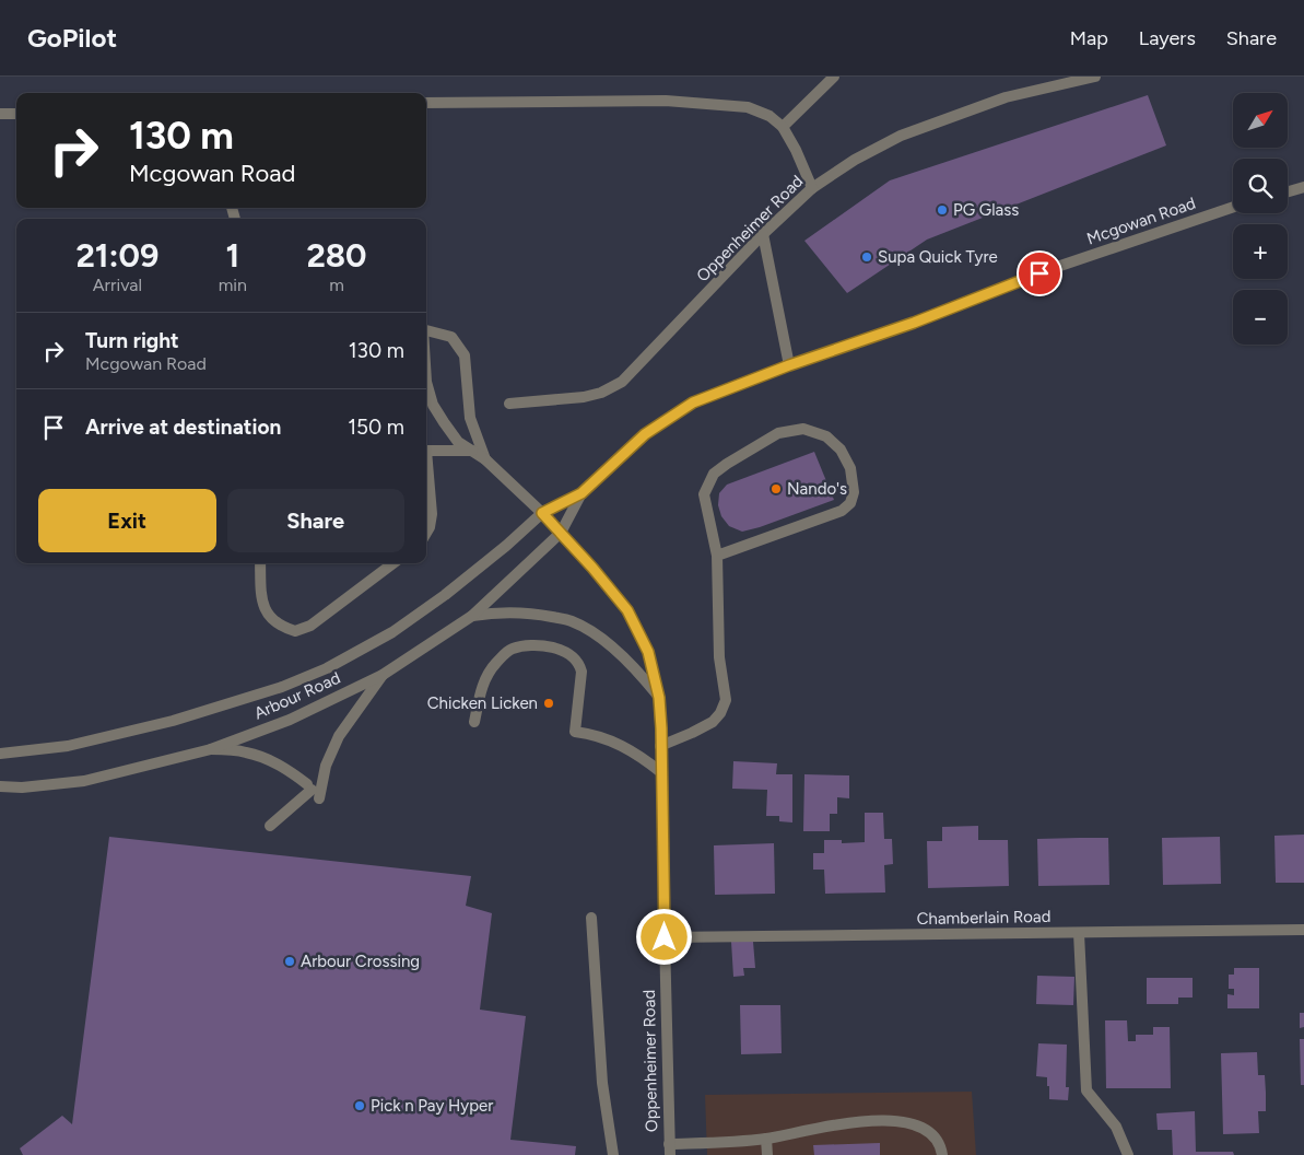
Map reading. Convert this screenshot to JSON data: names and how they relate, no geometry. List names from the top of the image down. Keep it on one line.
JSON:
{"streets":{"street":["Mcgowan Road","Oppenheimer Road","Arbour Road","Chamberlain Road"]},"crossings":[["Mcgowan Road","Oppenheimer Road"],["Mcgowan Road","Arbour Road"],["Oppenheimer Road","Arbour Road"],["Oppenheimer Road","Chamberlain Road"]],"places":["PG Glass","Supa Quick Tyre","Nando's","Chicken Licken","Arbour Crossing","Pick n Pay Hyper"],"north":"top right","page":{"header":"GoPilot","nav":["Map","Layers","Share"],"map_buttons":["+","−"],"turn":["130 m","Mcgowan Road"],"eta":["21:09","Arrival","1","min","280","m"],"list":[{"name":"Turn right","note":"Mcgowan Road","value":"130 m"},{"name":"Arrive at destination","value":"150 m"}],"buttons":["Exit","Share"]}}
